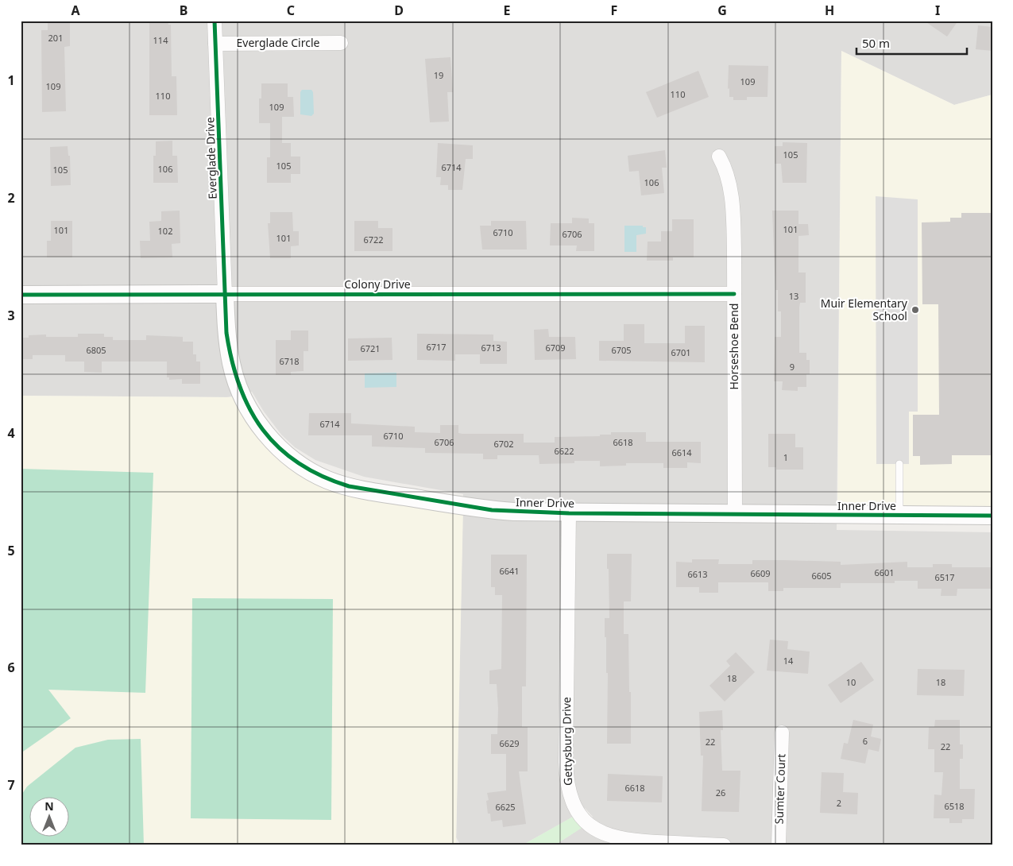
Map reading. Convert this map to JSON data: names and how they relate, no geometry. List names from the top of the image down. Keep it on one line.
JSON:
{"streets":{"street":["Everglade Circle","Everglade Drive","Colony Drive","Horseshoe Bend","Inner Drive","Gettysburg Drive","Sumter Court"]},"crossings":[["Everglade Circle","Everglade Drive"],["Everglade Drive","Colony Drive"],["Everglade Drive","Inner Drive"],["Colony Drive","Horseshoe Bend"],["Colony Drive","Inner Drive"],["Horseshoe Bend","Inner Drive"],["Inner Drive","Gettysburg Drive"]],"places":["Muir Elementary School"],"house_numbers":["201","114","19","109","109","110","110","109","105","105","6714","106","105","106","101","101","102","6710","6706","101","6722","13","6717","6713","6709","6721","6805","6705","6701","6718","9","6714","6710","6706","6618","6702","6622","6614","1","6641","6601","6609","6613","6605","6517","14","18","10","18","6","22","6629","22","6618","26","2","6518","6625"],"scale_bar":"50 m","north":"top","grid":{"columns":["A","B","C","D","E","F","G","H","I"],"rows":["1","2","3","4","5","6","7"]}}
